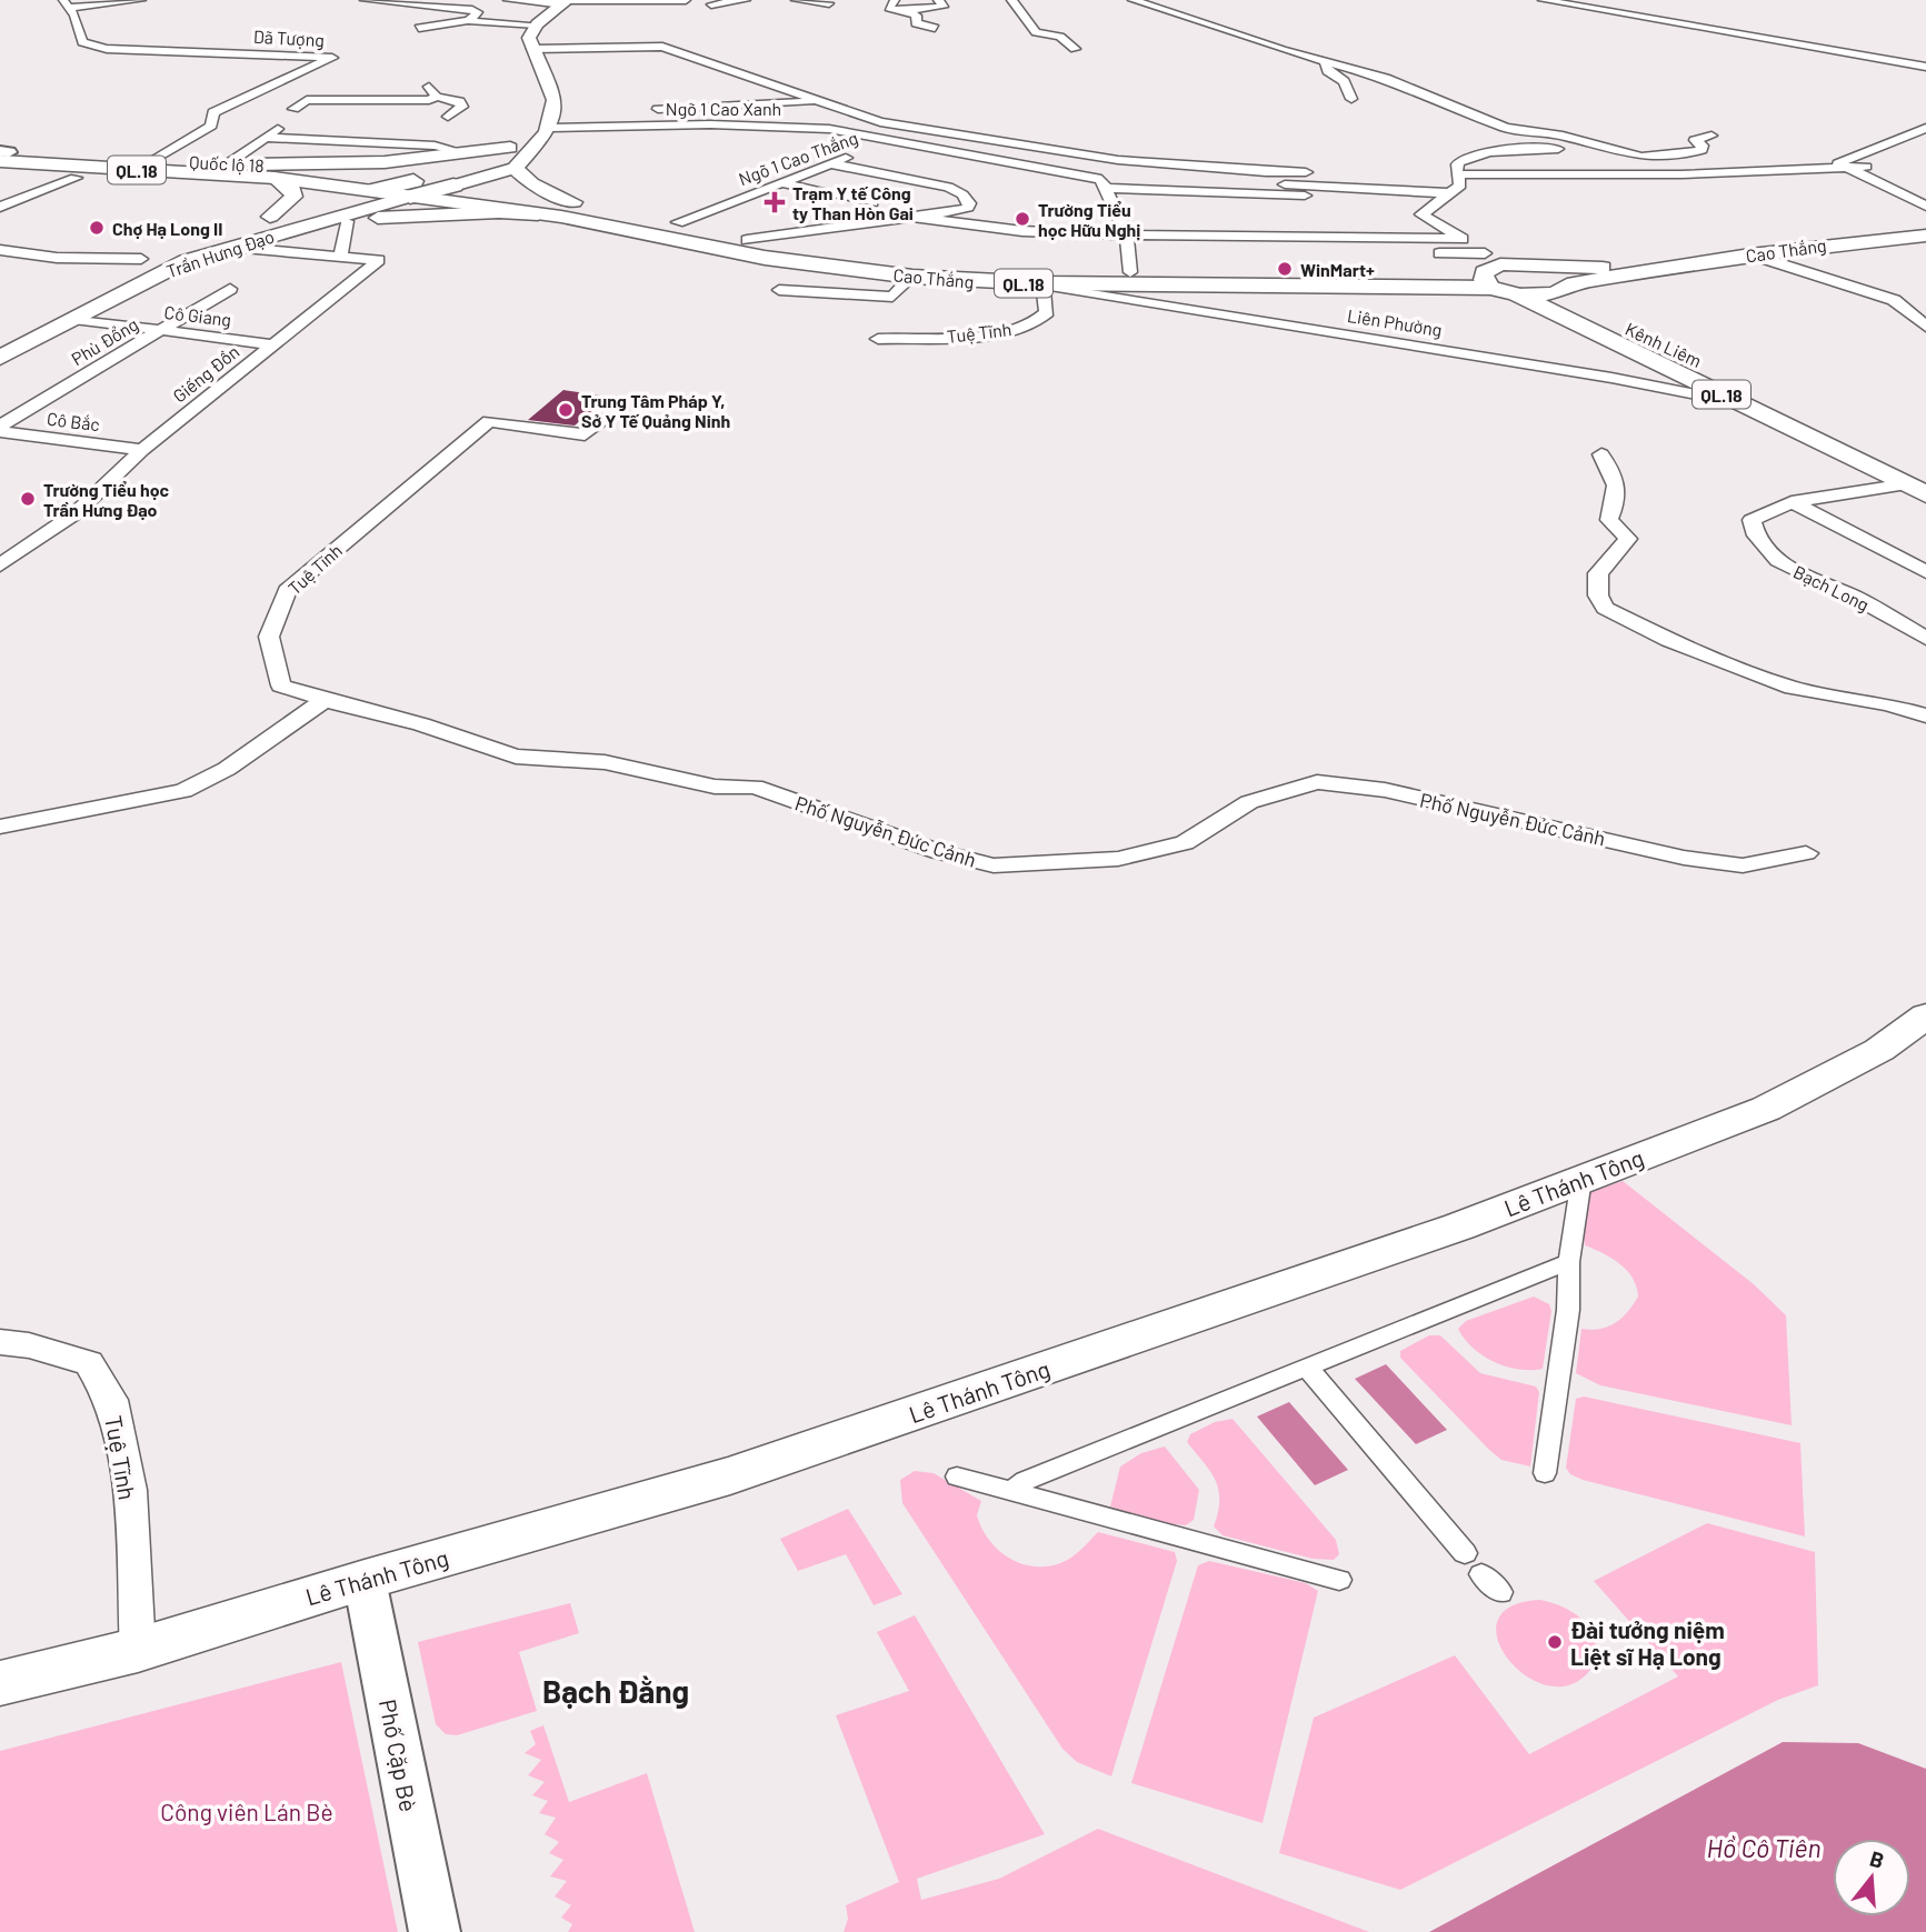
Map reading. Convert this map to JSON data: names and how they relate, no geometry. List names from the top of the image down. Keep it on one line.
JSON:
{"streets":{"main road":["Quốc lộ 18","QL.18","Cao Thắng","Trần Hưng Đạo","Kênh Liêm","Lê Thánh Tông"],"street":["Dã Tượng","Ngõ 1 Cao Xanh","Ngõ 1 Cao Thắng","Cô Giang","Liên Phường","Tuệ Tĩnh","Phù Đổng","Giếng Đồn","Cô Bắc","Bạch Long","Phố Nguyễn Đức Cảnh","Phố Cặp Bè"]},"crossings":[["Dã Tượng","Quốc lộ 18"],["Ngõ 1 Cao Xanh","Ngõ 1 Cao Thắng"],["Ngõ 1 Cao Thắng","Cao Thắng"],["Quốc lộ 18","Cao Thắng"],["Quốc lộ 18","Trần Hưng Đạo"],["Cao Thắng","Trần Hưng Đạo"],["Cao Thắng","Liên Phường"],["Cao Thắng","Tuệ Tĩnh"],["Cao Thắng","Kênh Liêm"],["Trần Hưng Đạo","Cô Giang"],["Cô Giang","Phù Đổng"],["Cô Giang","Giếng Đồn"],["Liên Phường","Tuệ Tĩnh"],["Liên Phường","Kênh Liêm"],["Tuệ Tĩnh","Phố Nguyễn Đức Cảnh"],["Tuệ Tĩnh","Lê Thánh Tông"],["Phù Đổng","Cô Bắc"],["Kênh Liêm","Bạch Long"],["Giếng Đồn","Cô Bắc"],["Lê Thánh Tông","Phố Cặp Bè"]],"districts":["Bạch Đằng"],"water":["Hồ Cô Tiên"],"parks":["Công viên Lán Bè"],"places":{"health":["Trạm Y tế Công ty Than Hòn Gai"],"other":["Trường Tiểu học Hữu Nghị","Chợ Hạ Long II","WinMart+","Trung Tâm Pháp Y, Sở Y Tế Quảng Ninh","Trường Tiểu học Trần Hưng Đạo","Đài tưởng niệm Liệt sĩ Hạ Long"]},"north":"top"}
